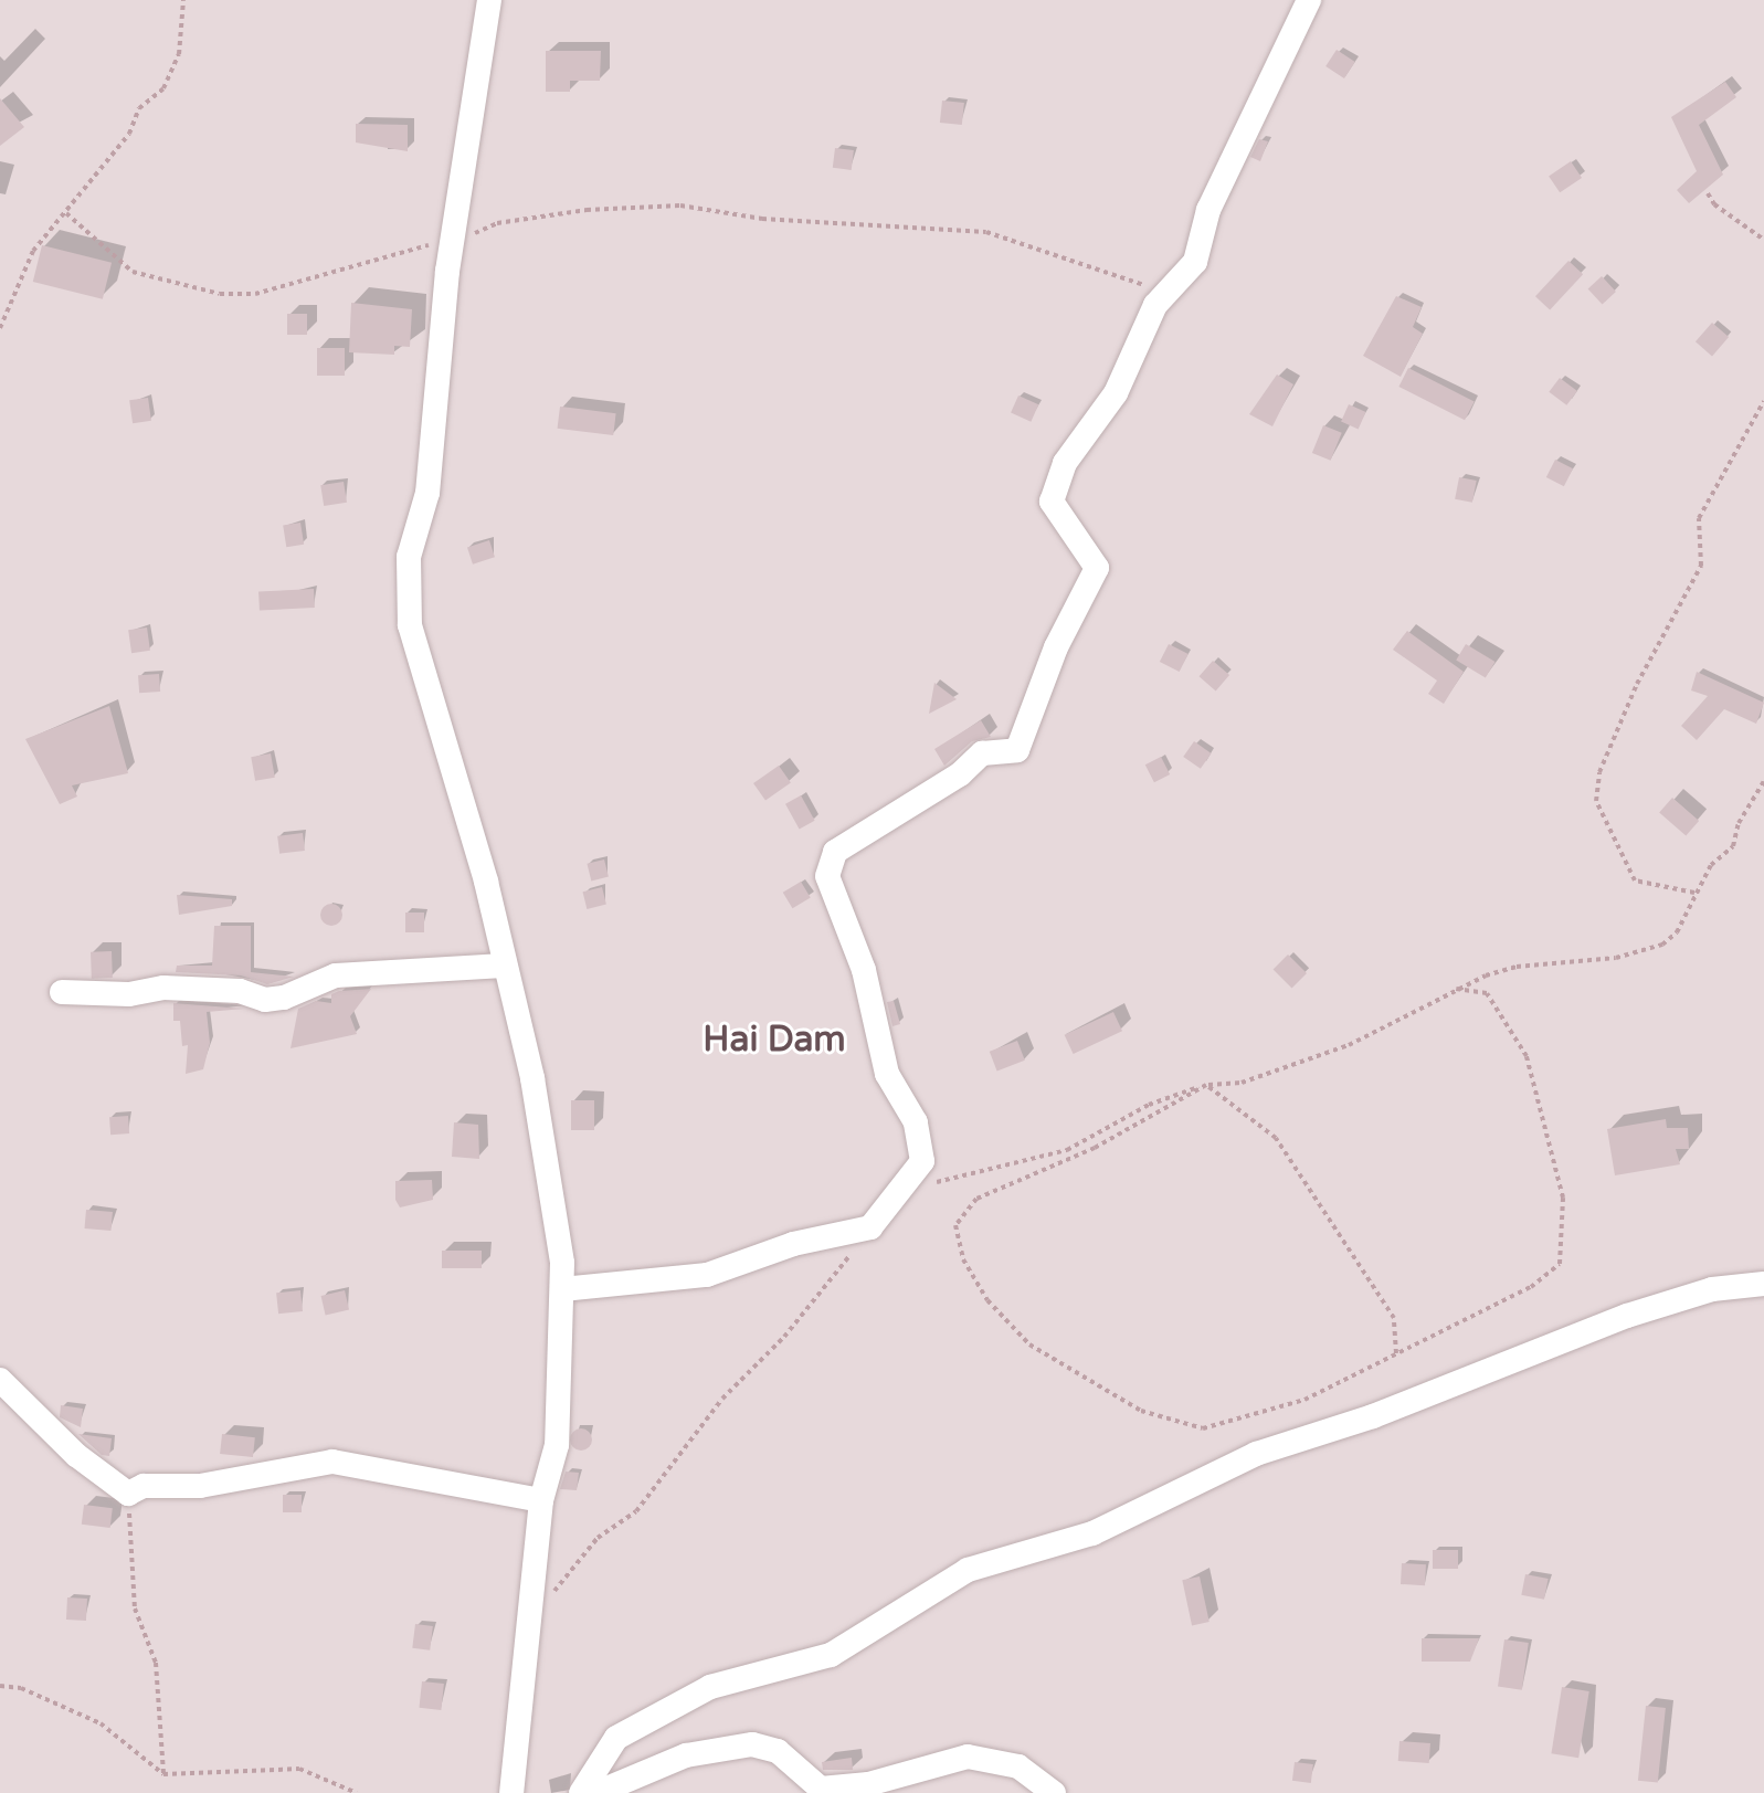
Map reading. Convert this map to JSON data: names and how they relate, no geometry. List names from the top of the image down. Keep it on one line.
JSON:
{"districts":["Hai Dam"]}
